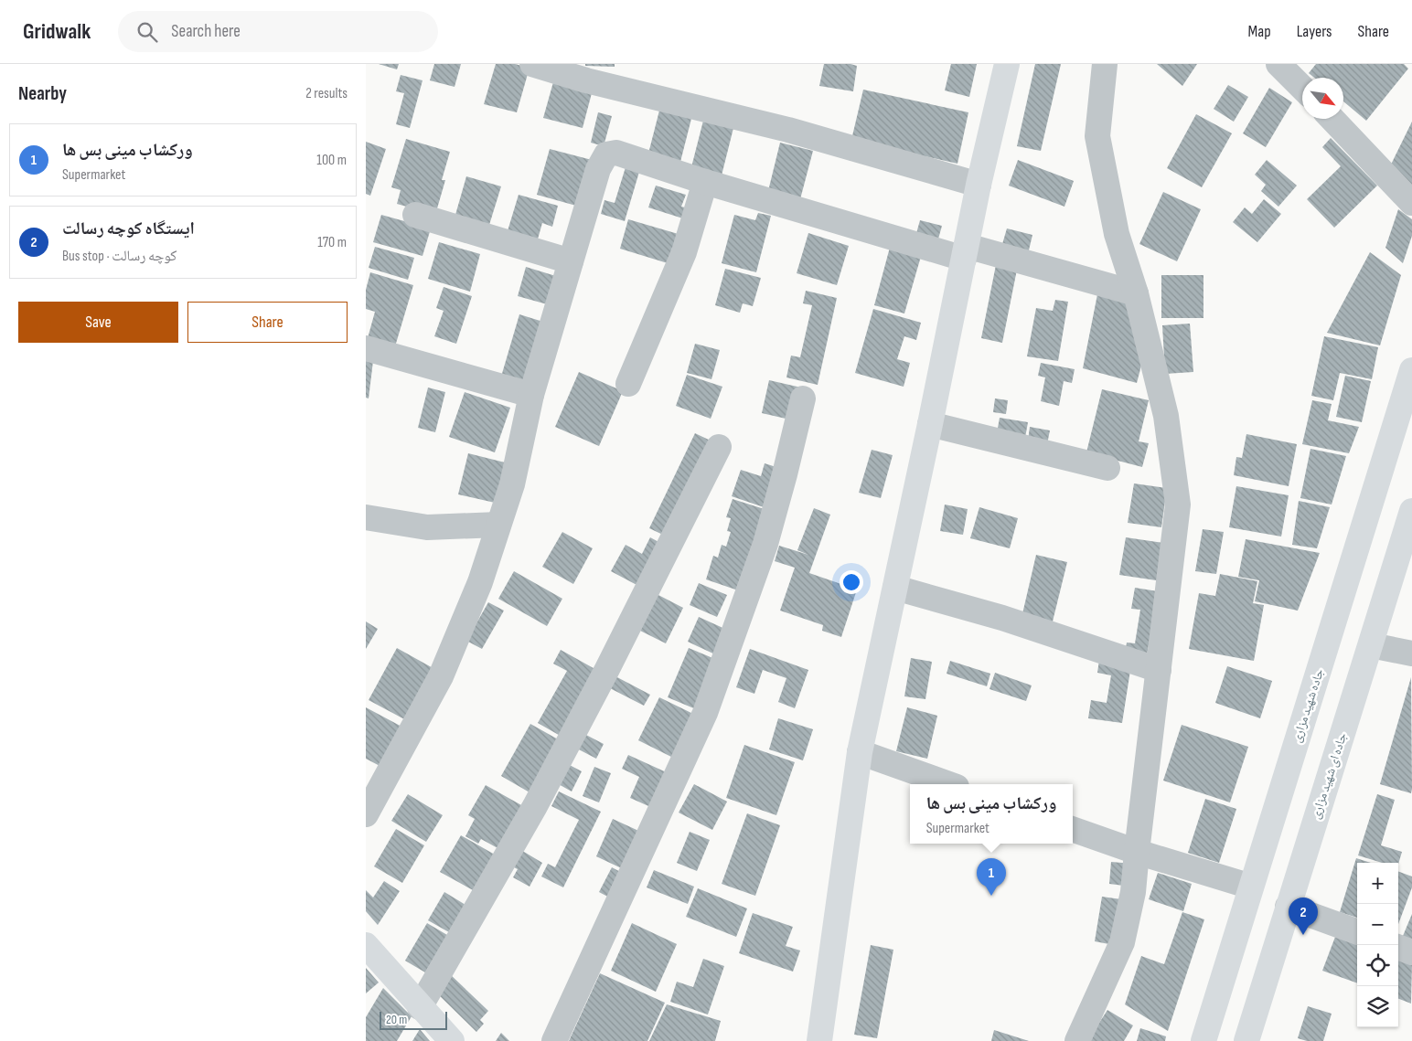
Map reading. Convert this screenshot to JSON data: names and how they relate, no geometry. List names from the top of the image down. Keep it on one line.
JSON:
{"streets":{"main road":["جاده شهید مزاری","جاده ای شهید مزاری"]},"scale_bar":"20 m","north":"bottom right","page":{"header":"Gridwalk","search":"Search here","nav":["Map","Layers","Share"],"heading":["Nearby","2 results"],"list":[{"mark":"1","name":"ورکشاب مینی بس ها","note":"Supermarket","value":"100 m"},{"mark":"2","name":"ایستگاه کوچه رسالت","note":"Bus stop · کوچه رسالت","value":"170 m"}],"buttons":["Save","Share"],"popup":["ورکشاب مینی بس ها","Supermarket"],"pins":["1","2"],"map_buttons":["+","−"],"scale":"20 m"}}
